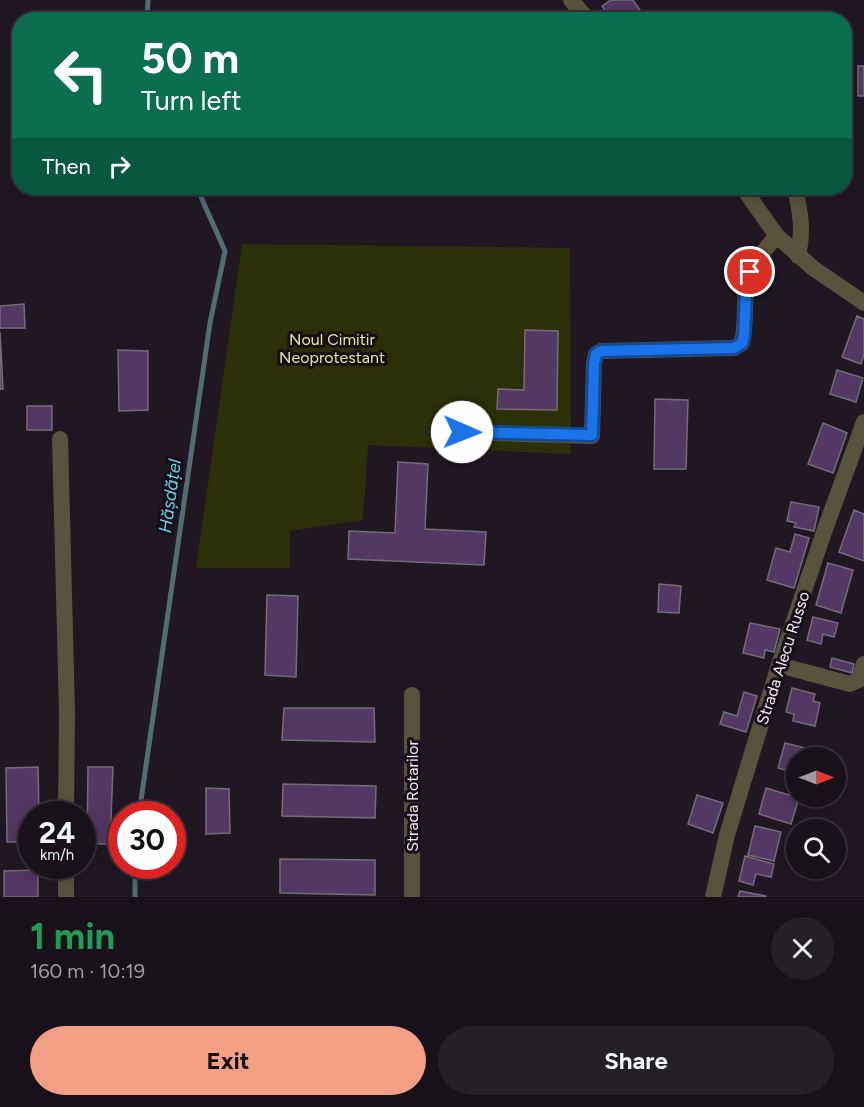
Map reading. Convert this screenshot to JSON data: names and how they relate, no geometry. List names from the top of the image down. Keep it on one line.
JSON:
{"streets":{"street":["Strada Alecu Russo","Strada Rotarilor"]},"water":["Hășdățel"],"parks":["Noul Cimitir Neoprotestant"],"north":"right","page":{"turn":["50 m","Turn left"],"then":"Then","speed":"24 km/h","limit":"30","heading":["1 min","160 m · 10:19"],"buttons":["Exit","Share"]}}
